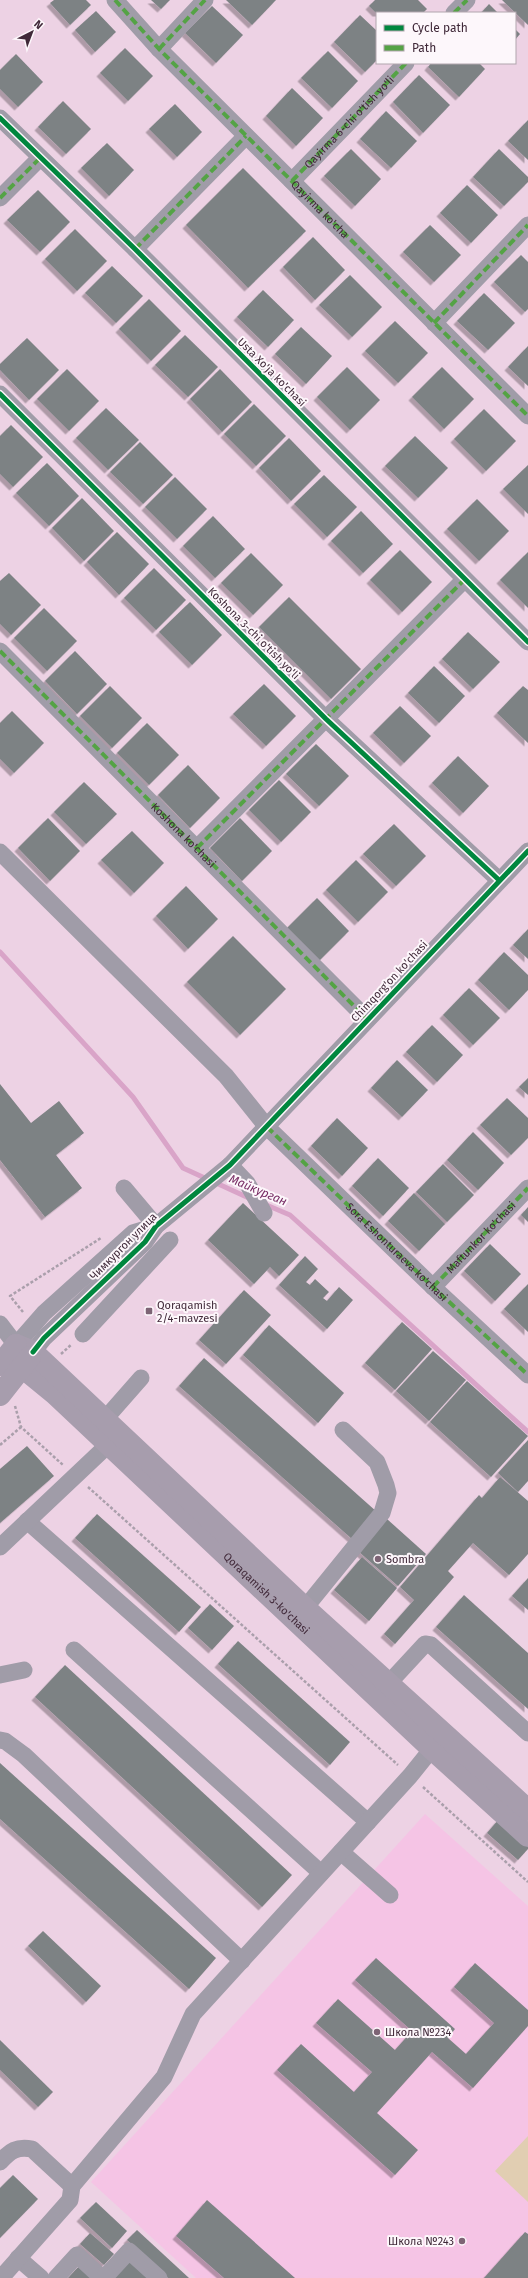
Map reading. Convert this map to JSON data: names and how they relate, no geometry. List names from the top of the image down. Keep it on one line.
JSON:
{"streets":{"main road":["Qoraqamish 3-ko'chasi"],"street":["Qayirma 6-chi o'tish yo'li","Qayirma ko'cha","Usta Xo'ja ko'chasi","Koshona 3-chi o'tish yo'li","Koshona ko'chasi","Chimqorg'on ko'chasi","Maftunkor ko'chasi","Чимкургон улица","Sora Eshonturaeva ko'chasi"]},"crossings":[["Qayirma 6-chi o'tish yo'li","Qayirma ko'cha"],["Koshona 3-chi o'tish yo'li","Chimqorg'on ko'chasi"],["Koshona ko'chasi","Chimqorg'on ko'chasi"],["Chimqorg'on ko'chasi","Чимкургон улица"],["Chimqorg'on ko'chasi","Sora Eshonturaeva ko'chasi"],["Maftunkor ko'chasi","Sora Eshonturaeva ko'chasi"],["Чимкургон улица","Sora Eshonturaeva ko'chasi"],["Чимкургон улица","Qoraqamish 3-ko'chasi"]],"water":["Майкурган"],"places":{"transit":["Qoraqamish 2/4-mavzesi"],"other":["Sombra","Школа №234","Школа №243"]},"legend":["Cycle path","Path"],"north":"top right"}
